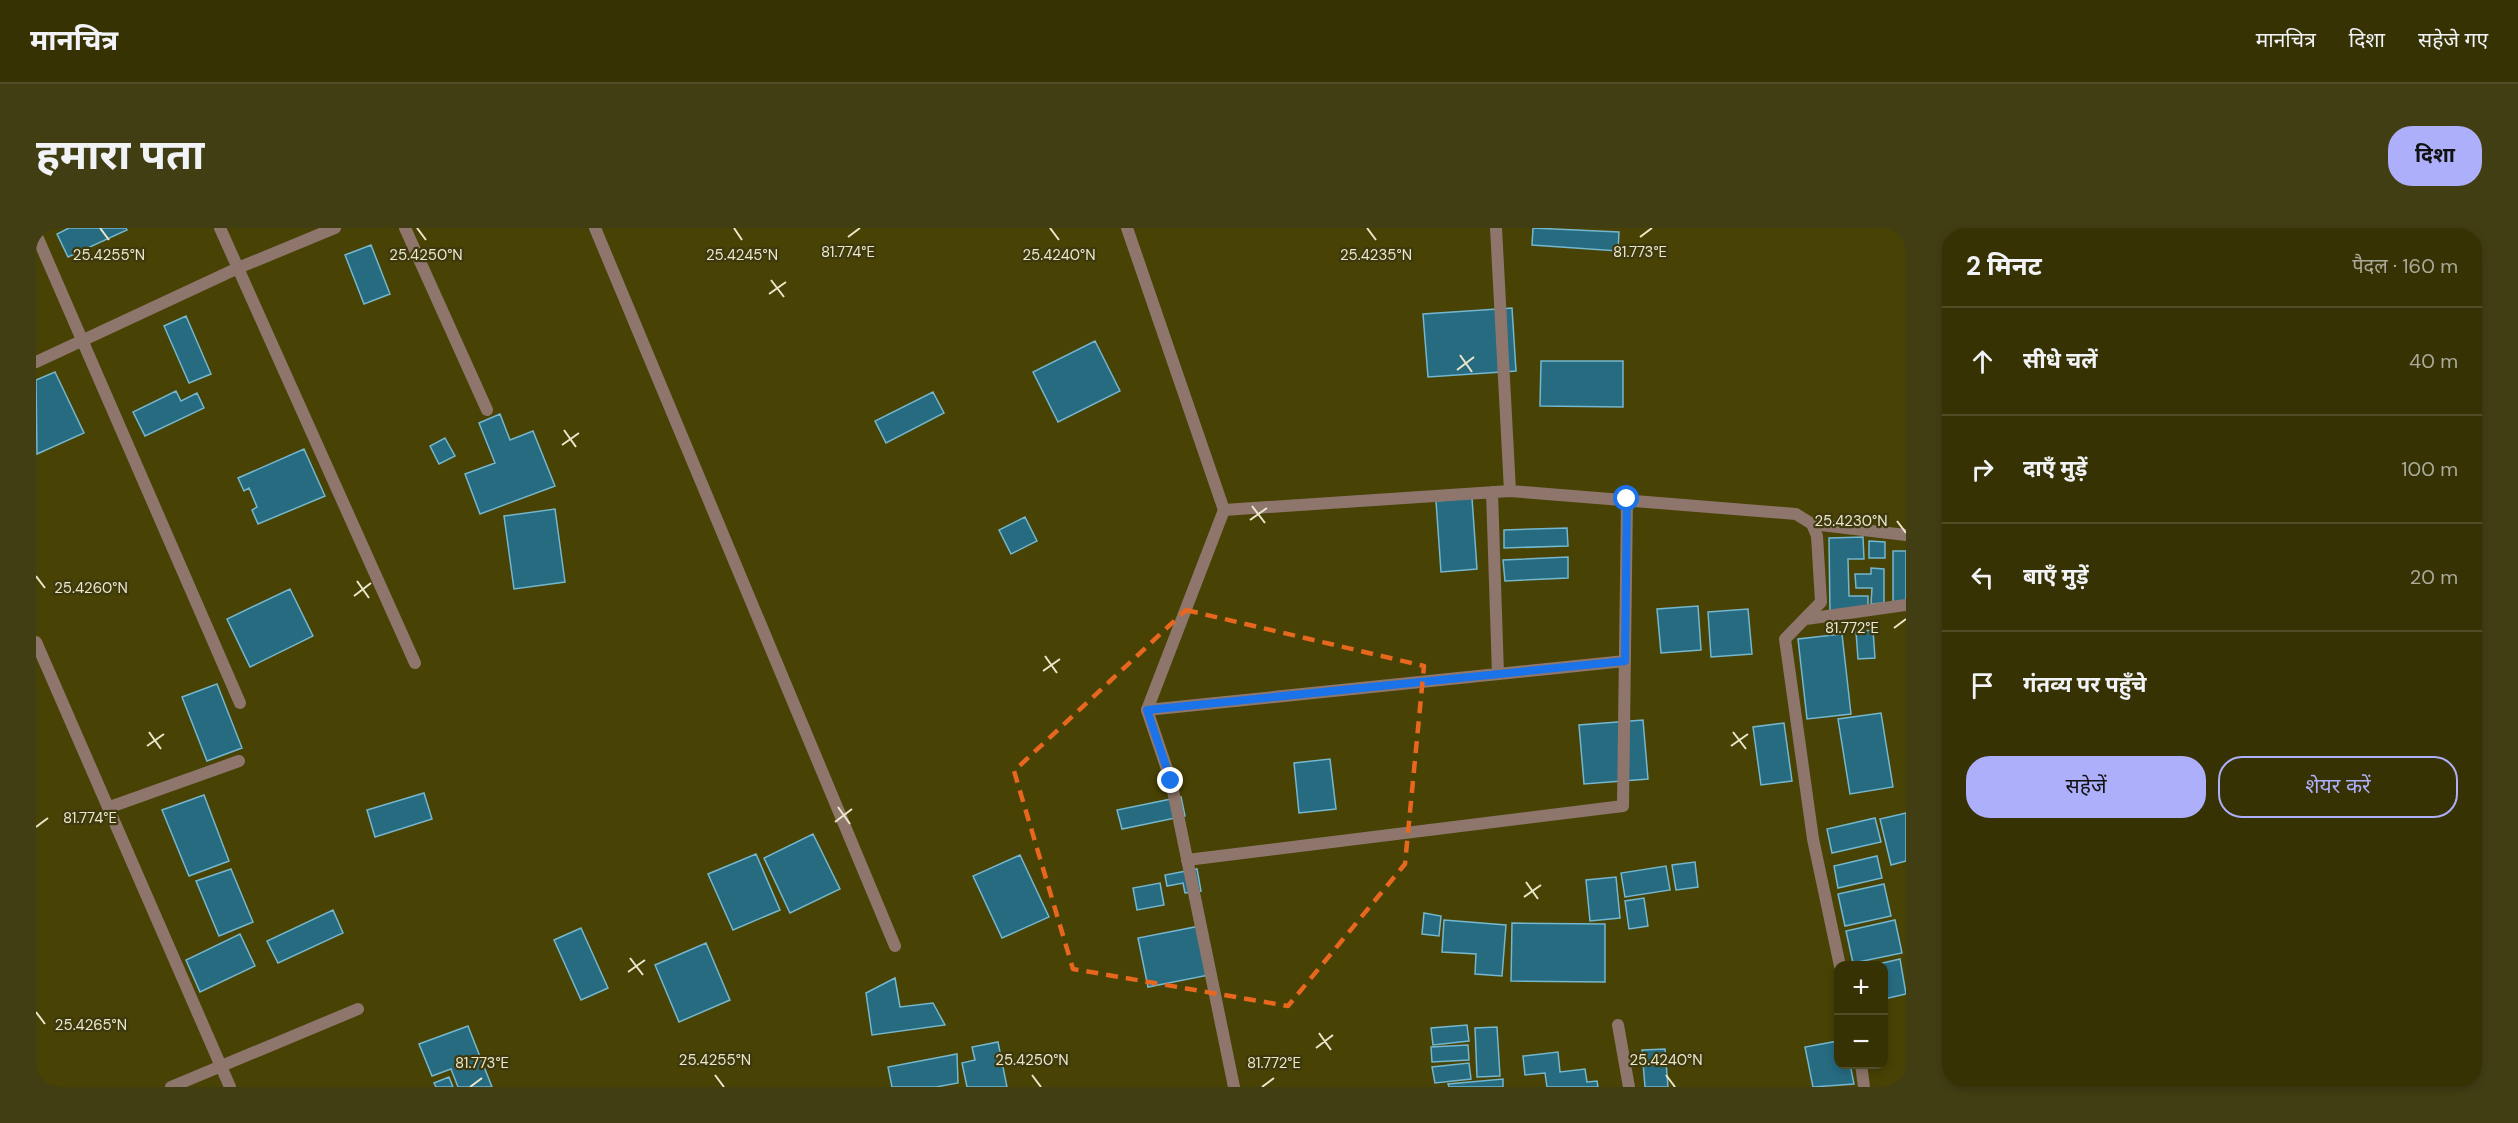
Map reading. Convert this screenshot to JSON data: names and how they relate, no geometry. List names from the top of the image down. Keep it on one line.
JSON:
{"page":{"header":"मानचित्र","nav":["मानचित्र","दिशा","सहेजे गए"],"buttons":["दिशा",["सहेजें","शेयर करें"]],"title":"हमारा पता","heading":["2 मिनट","पैदल · 160 m"],"list":[["सीधे चलें","40 m"],["दाएँ मुड़ें","100 m"],["बाएँ मुड़ें","20 m"],"गंतव्य पर पहुँचे"],"map_buttons":["+","−"]},"coordinates":["81.774°E","81.773°E","25.4255°N","25.4250°N","25.4245°N","25.4240°N","25.4235°N","25.4230°N","25.4260°N","81.772°E","25.4265°N"]}
